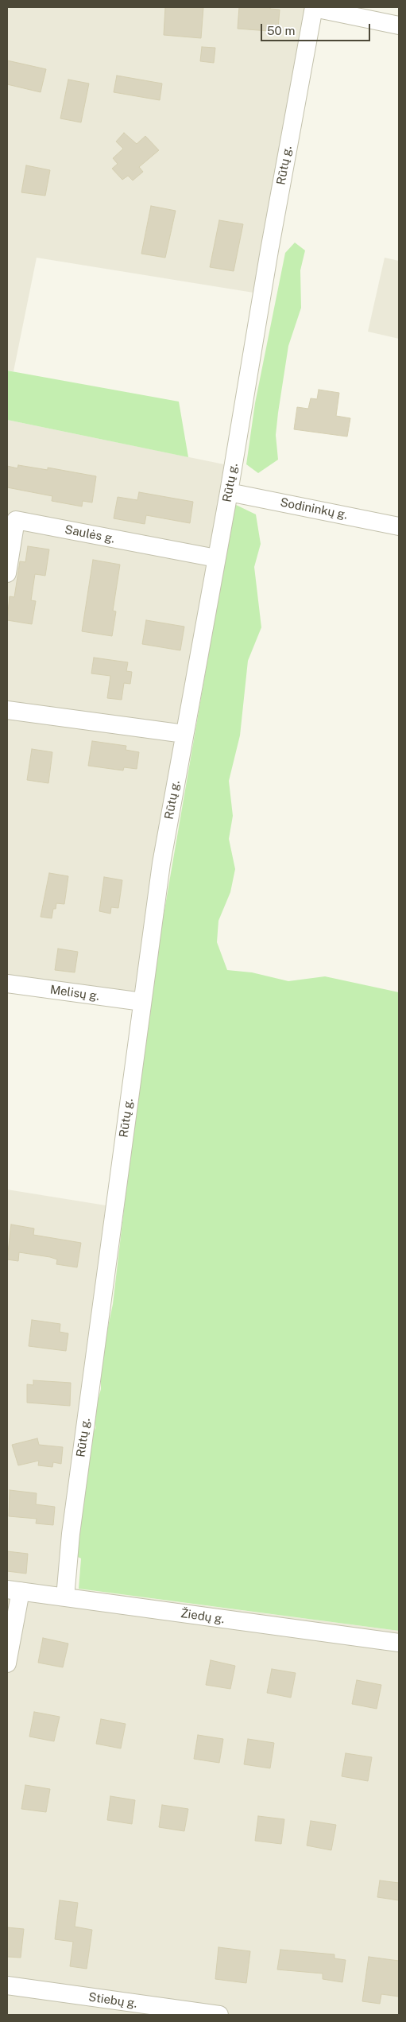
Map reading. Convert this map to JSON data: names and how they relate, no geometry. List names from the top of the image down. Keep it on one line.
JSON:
{"streets":{"street":["Rūtų g.","Sodininkų g.","Saulės g.","Melisų g.","Žiedų g.","Stiebų g."]},"crossings":[["Rūtų g.","Sodininkų g."],["Rūtų g.","Saulės g."],["Rūtų g.","Melisų g."],["Rūtų g.","Žiedų g."]],"scale_bar":"50 m"}
